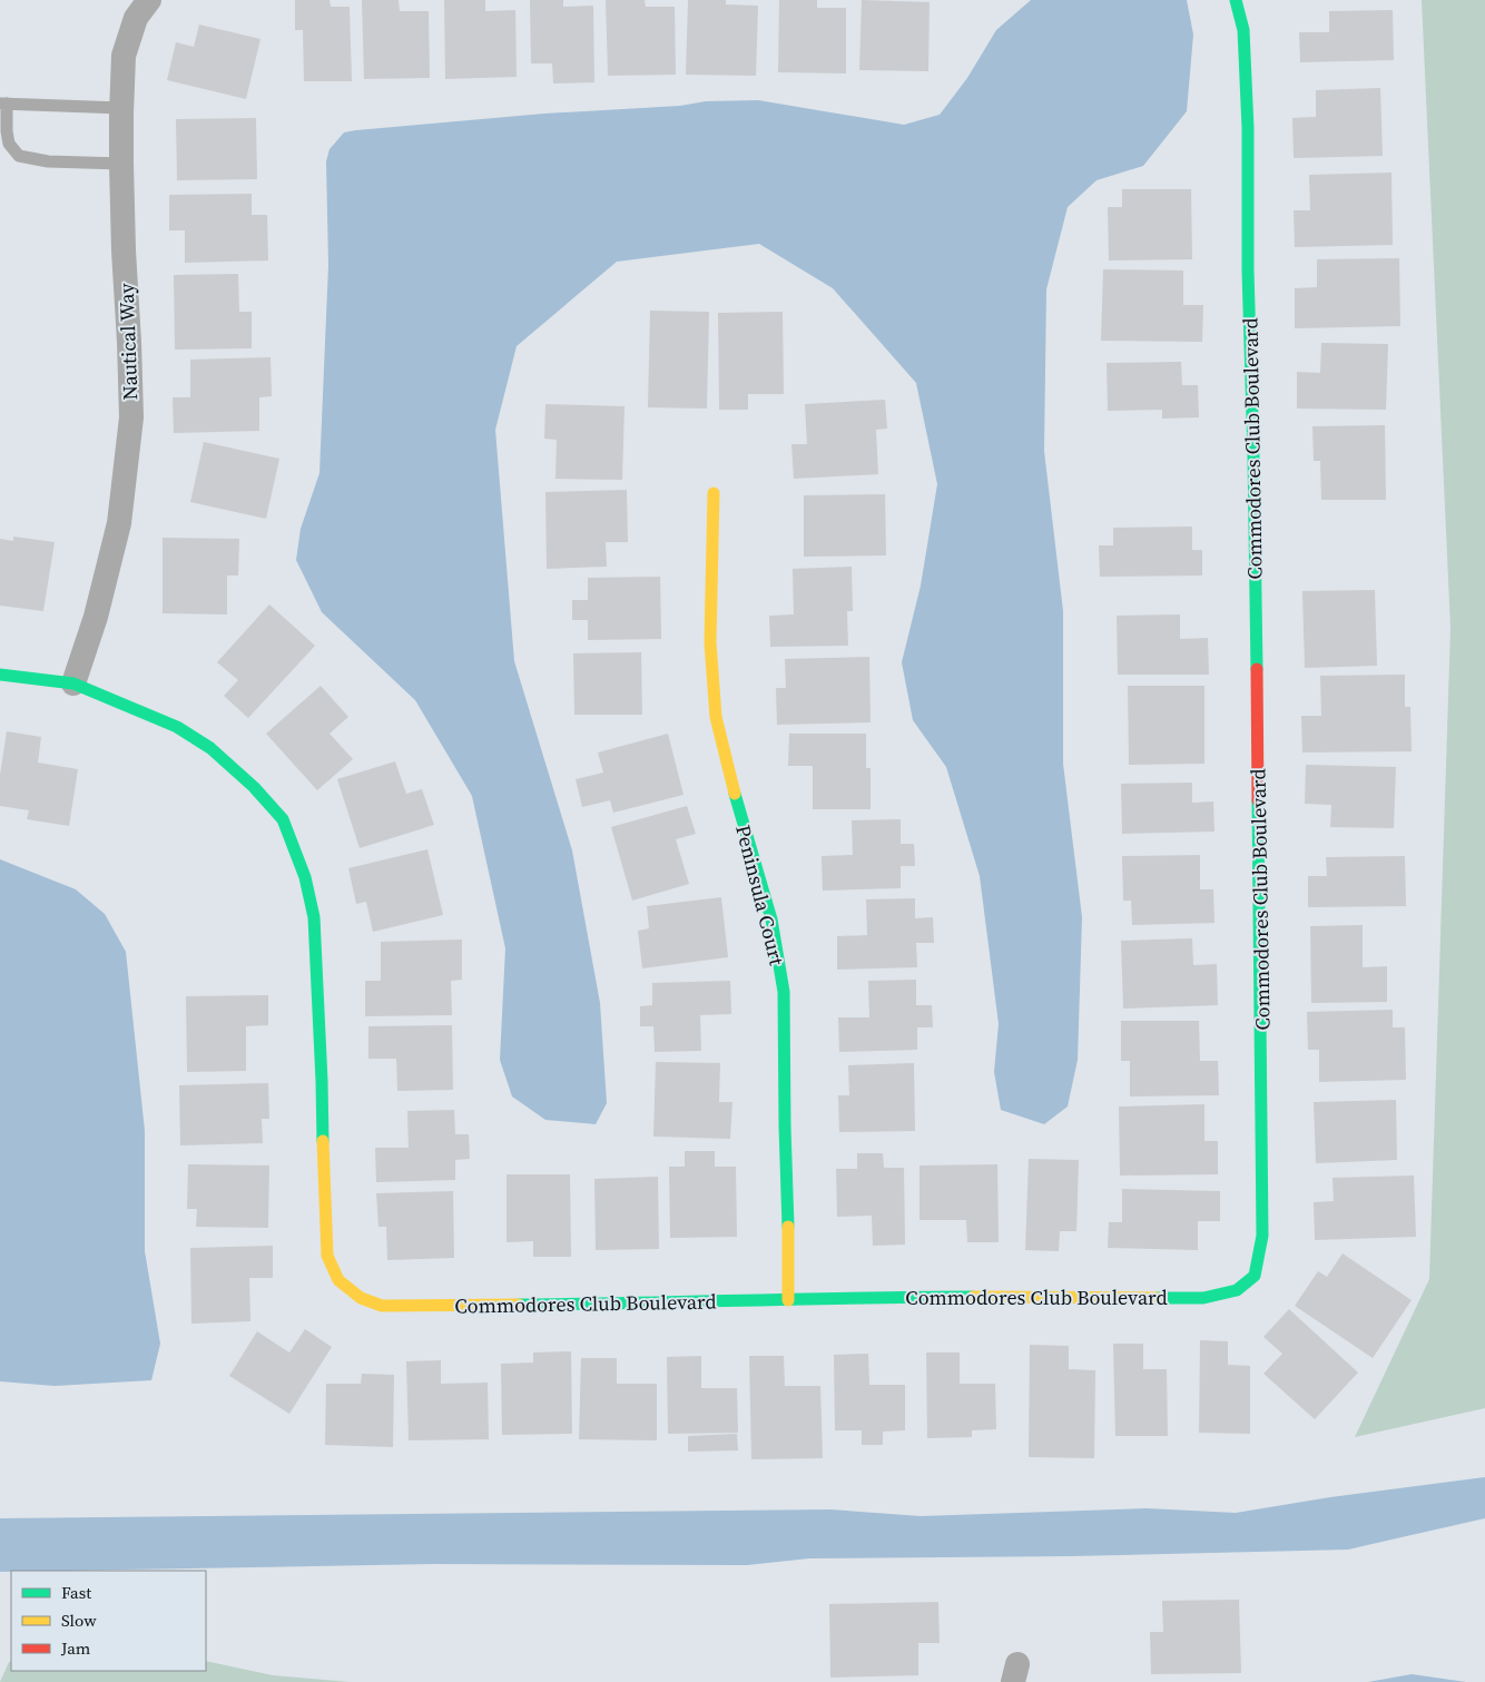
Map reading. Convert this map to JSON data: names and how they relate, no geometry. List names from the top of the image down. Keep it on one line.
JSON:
{"streets":{"street":["Nautical Way","Commodores Club Boulevard","Peninsula Court"]},"crossings":[["Nautical Way","Commodores Club Boulevard"],["Commodores Club Boulevard","Peninsula Court"]],"legend":["Fast","Slow","Jam"]}
